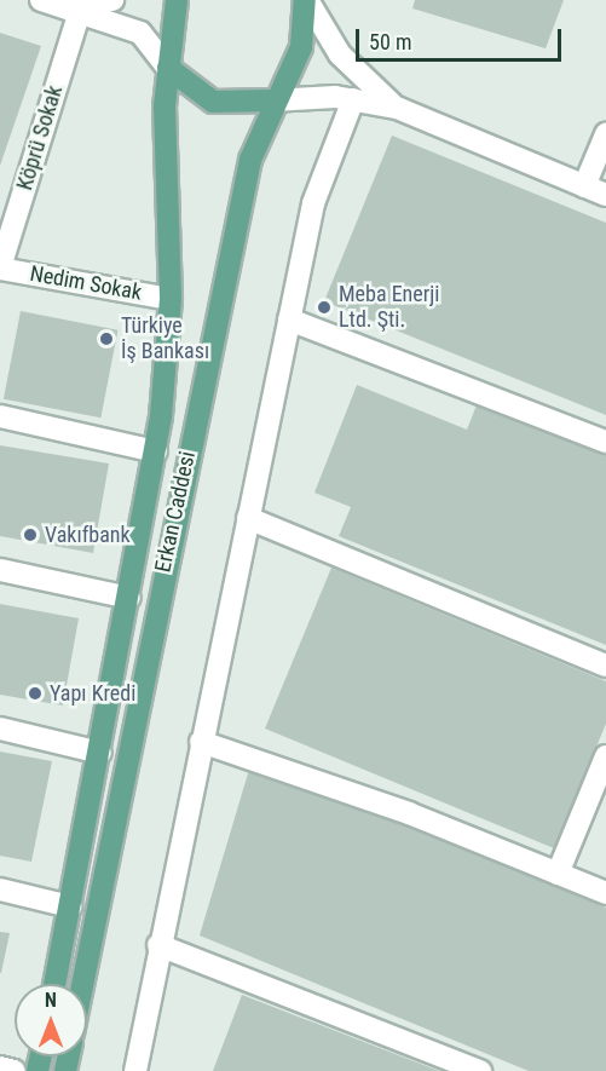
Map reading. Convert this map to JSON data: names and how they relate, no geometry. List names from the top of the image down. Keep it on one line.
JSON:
{"streets":{"main road":["Erkan Caddesi"],"street":["Köprü Sokak","Nedim Sokak"]},"crossings":[["Köprü Sokak","Nedim Sokak"],["Nedim Sokak","Erkan Caddesi"]],"places":["Meba Enerji Ltd. Şti.","Türkiye İş Bankası","Vakıfbank","Yapı Kredi"],"scale_bar":"50 m","north":"top"}
